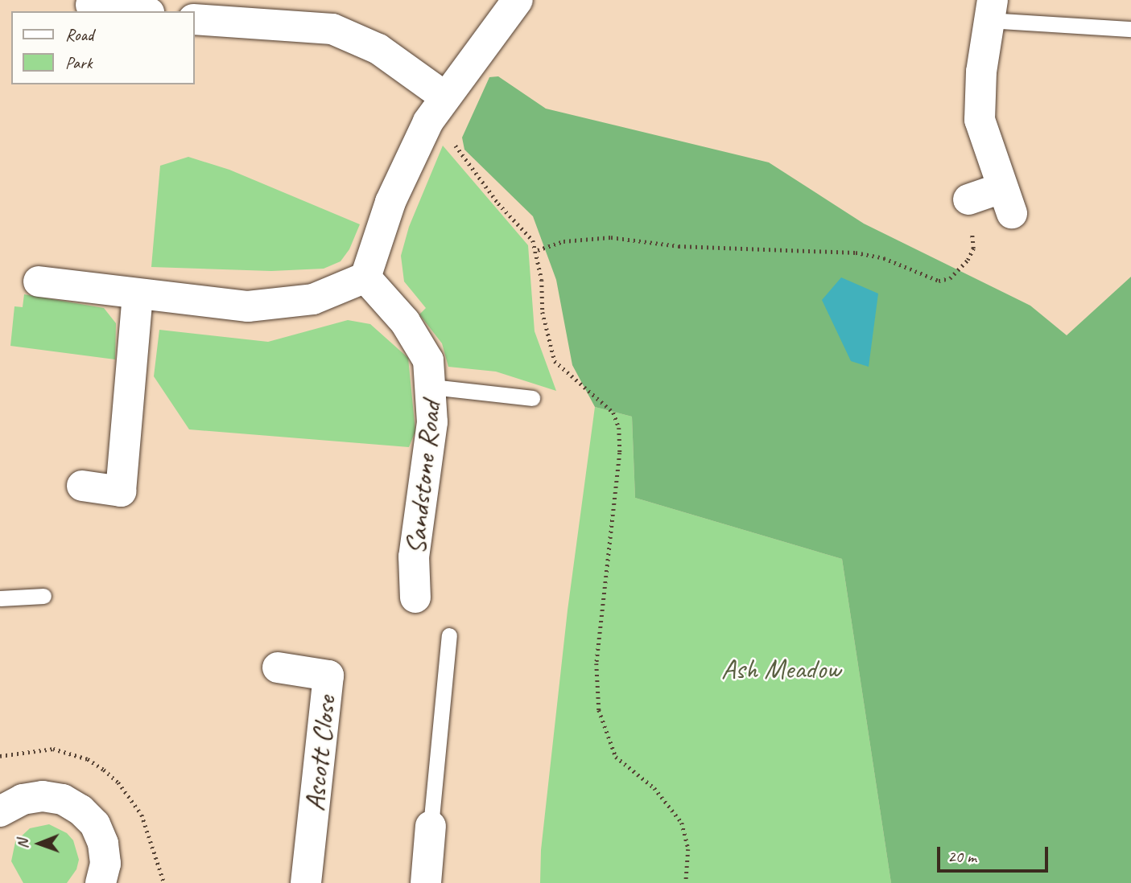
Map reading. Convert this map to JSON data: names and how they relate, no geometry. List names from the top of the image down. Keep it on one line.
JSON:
{"streets":{"street":["Sandstone Road","Ascott Close"]},"parks":["Ash Meadow"],"legend":["Road","Park"],"scale_bar":"20 m","north":"left"}
